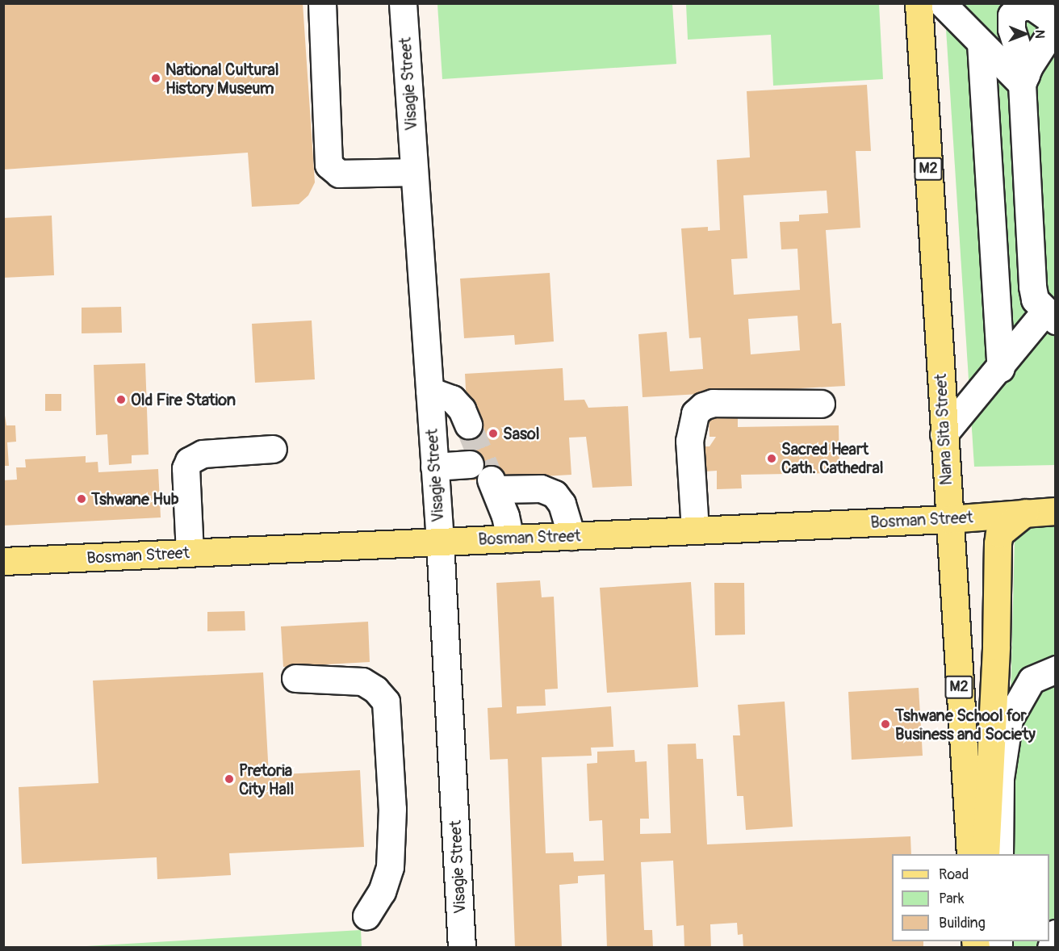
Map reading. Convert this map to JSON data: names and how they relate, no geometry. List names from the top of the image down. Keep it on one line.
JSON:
{"streets":{"main road":["M2","Nana Sita Street","Bosman Street"],"street":["Visagie Street"]},"crossings":[["Visagie Street","Bosman Street"],["Nana Sita Street","Bosman Street"]],"places":["National Cultural History Museum","Old Fire Station","Sasol","Sacred Heart Cath. Cathedral","Tshwane Hub","Tshwane School for Business and Society","Pretoria City Hall"],"legend":["Road","Park","Building"],"north":"right"}
